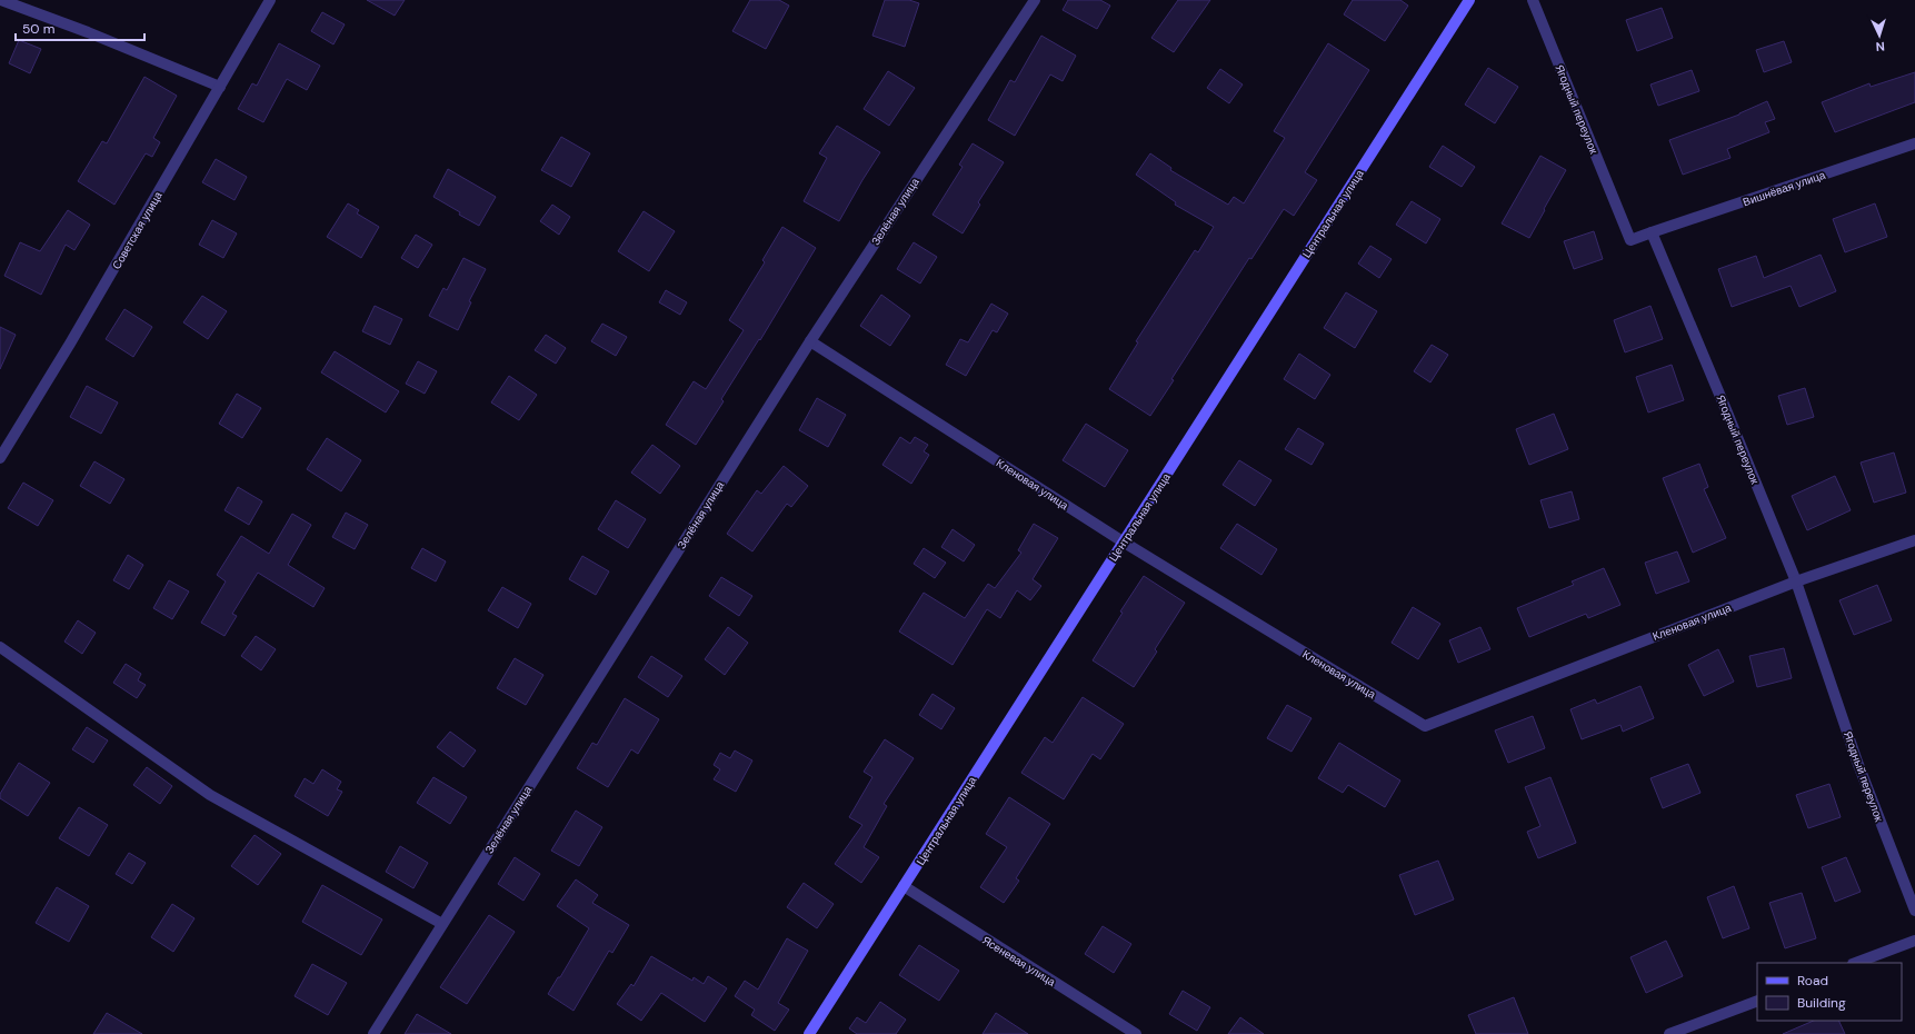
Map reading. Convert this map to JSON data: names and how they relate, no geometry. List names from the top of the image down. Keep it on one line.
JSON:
{"streets":{"street":["Ягодный переулок","Вишнёвая улица","Зелёная улица","Центральная улица","Советская улица","Кленовая улица","Ясеневая улица"]},"crossings":[["Ягодный переулок","Вишнёвая улица"],["Ягодный переулок","Кленовая улица"],["Зелёная улица","Кленовая улица"],["Центральная улица","Кленовая улица"],["Центральная улица","Ясеневая улица"]],"legend":["Road","Building"],"scale_bar":"50 m","north":"bottom"}
